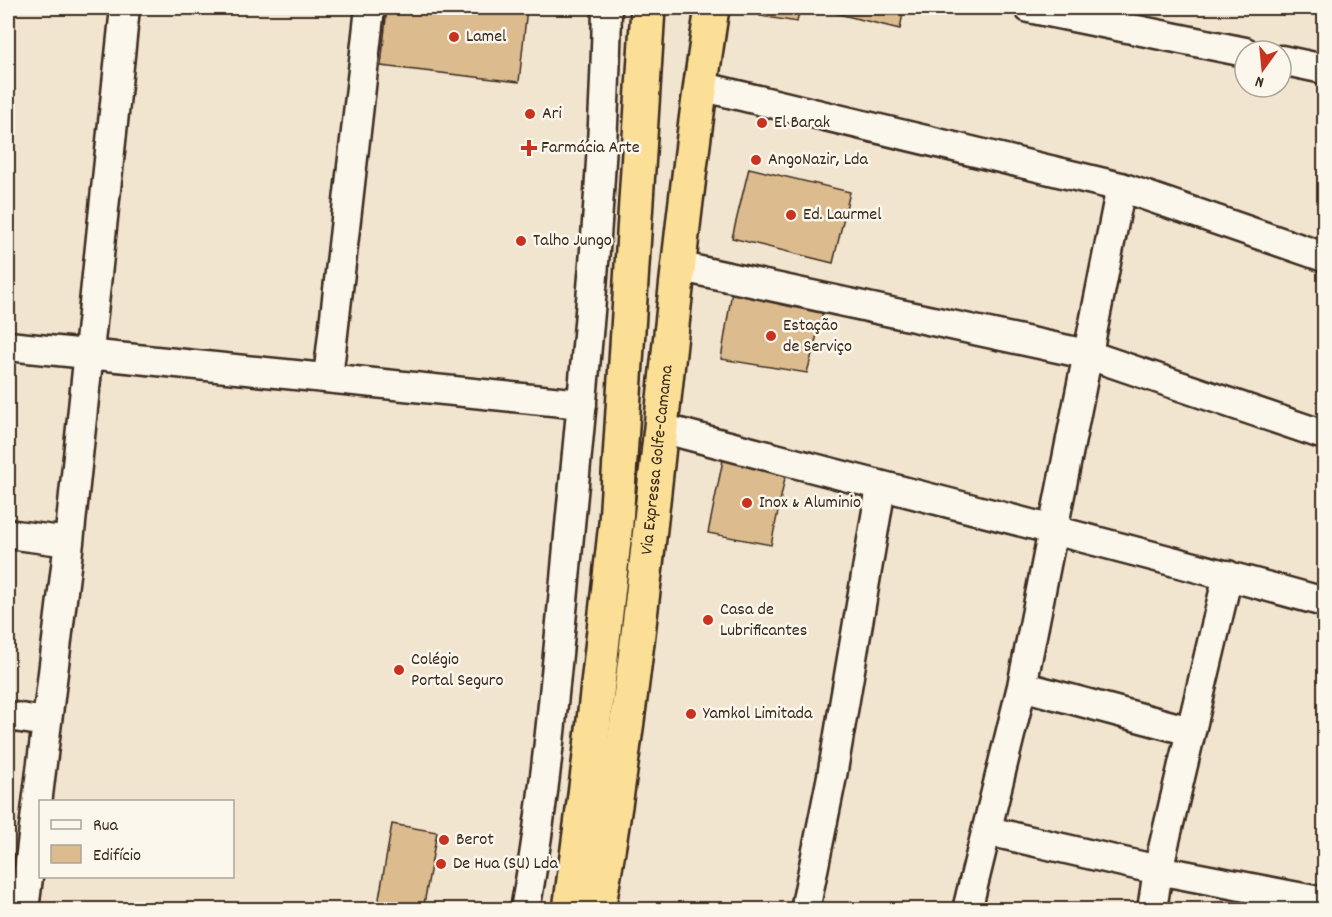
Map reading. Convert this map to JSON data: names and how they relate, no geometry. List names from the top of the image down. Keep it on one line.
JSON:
{"streets":{"highway":["Via Expressa Golfe-Camama"]},"places":{"other":["Lamel","Ari","El Barak","AngoNazir, Lda","Ed. Laurmel","Talho Jungo","Estação de Serviço","Inox & Aluminio","Casa de Lubrificantes","Colégio Portal Seguro","Yamkol Limitada","Berot","De Hua (SU) Lda"],"health":["Farmácia Arte"]},"legend":["Rua","Edifício"],"north":"bottom"}
